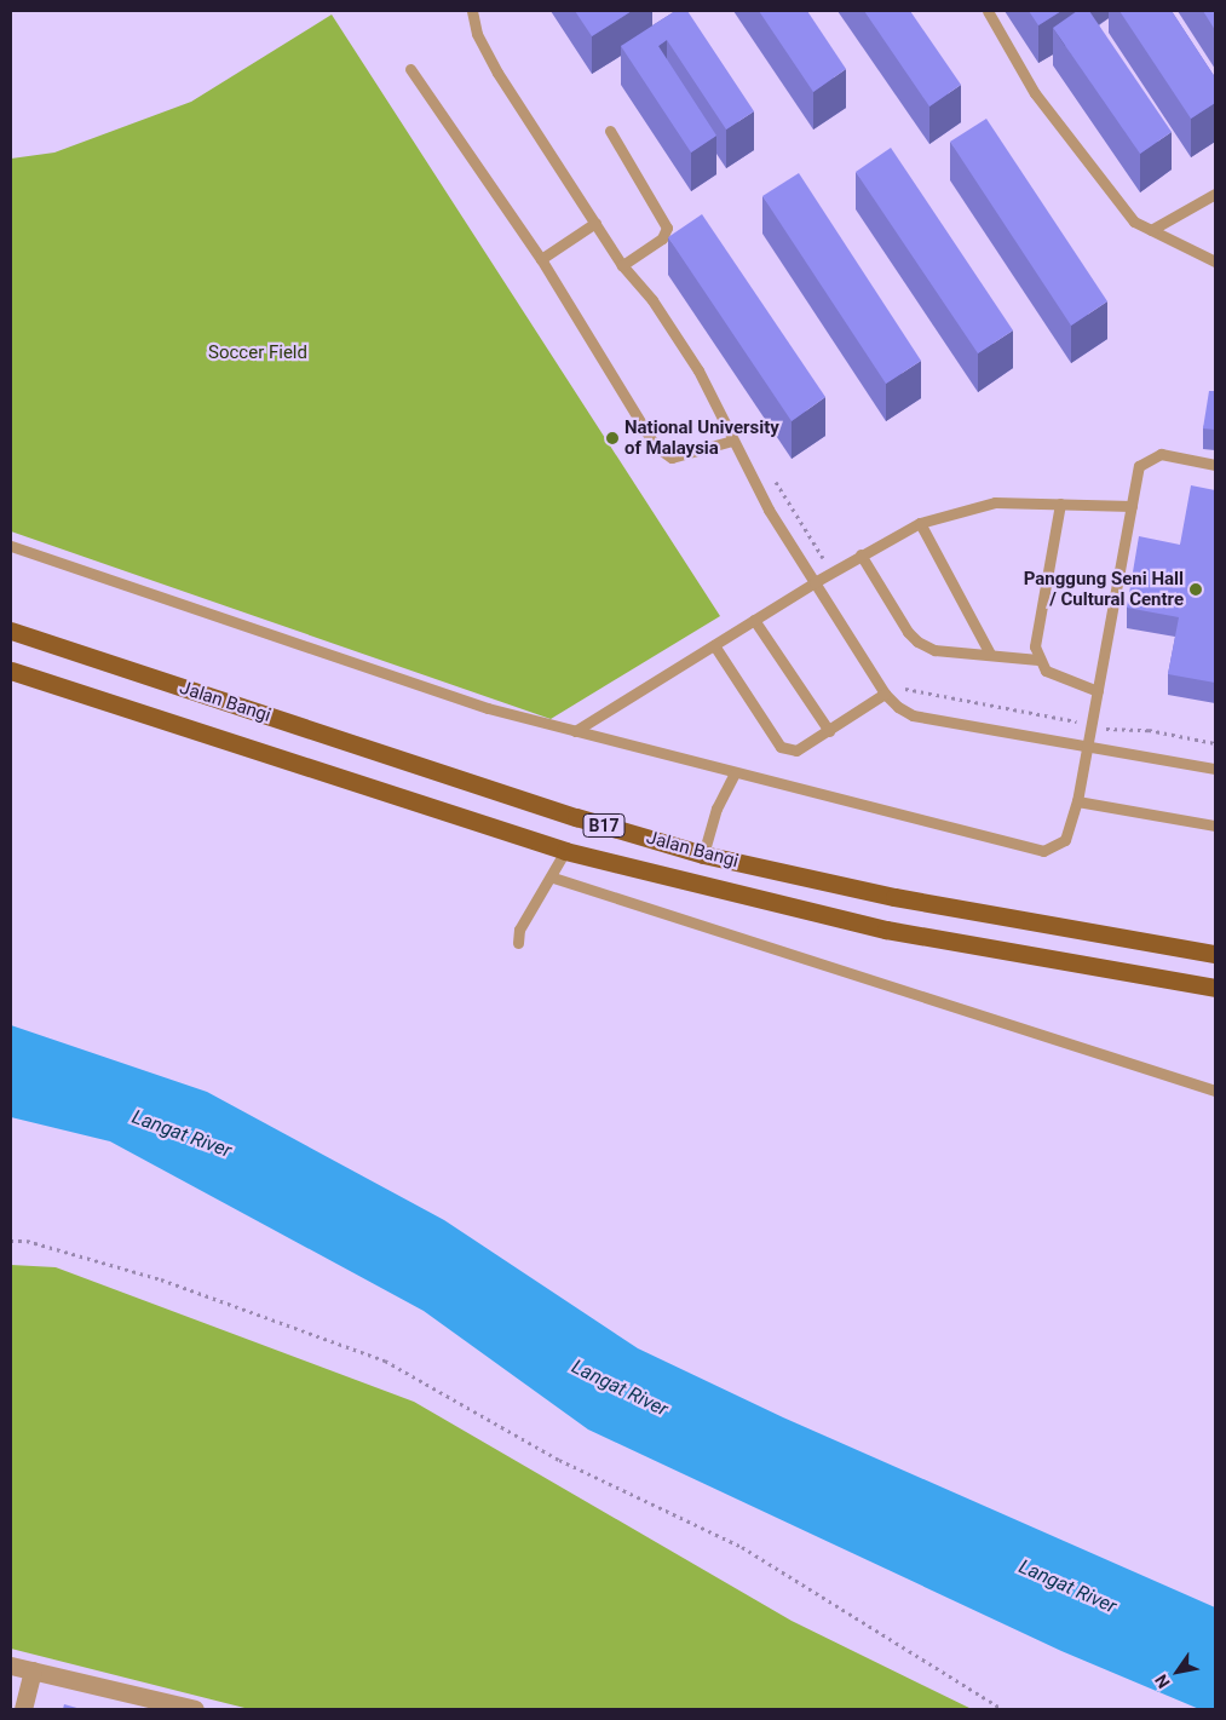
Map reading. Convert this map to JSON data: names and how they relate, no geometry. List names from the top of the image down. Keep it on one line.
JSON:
{"streets":{"main road":["Jalan Bangi","B17"]},"water":["Langat River"],"parks":["Soccer Field"],"places":["National University of Malaysia","Panggung Seni Hall / Cultural Centre"],"north":"bottom left"}
